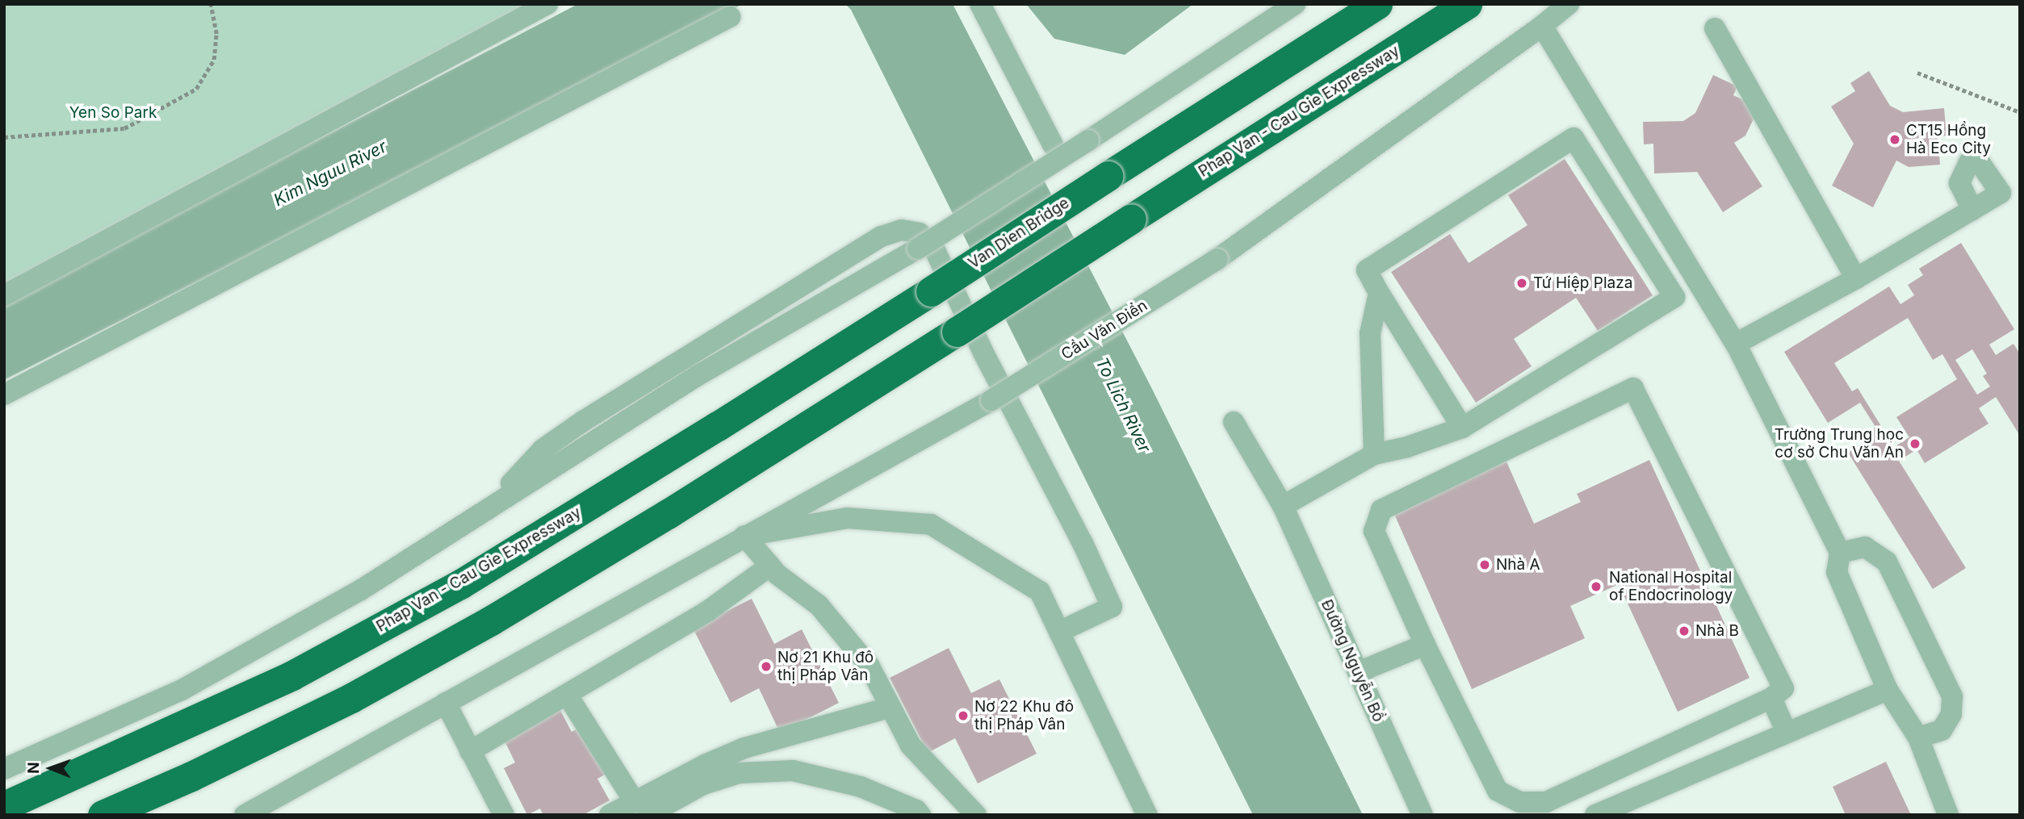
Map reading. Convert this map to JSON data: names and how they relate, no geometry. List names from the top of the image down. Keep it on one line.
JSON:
{"streets":{"highway":["Phap Van - Cau Gie Expressway","Van Dien Bridge"],"street":["Cầu Văn Điển","Đường Nguyễn Bồ"]},"crossings":[["Phap Van - Cau Gie Expressway","Van Dien Bridge"]],"water":["Kim Nguu River","To Lich River"],"parks":["Yen So Park"],"places":["CT15 Hồng Hà Eco City","Tứ Hiệp Plaza","Trường Trung học cơ sở Chu Văn An","Nhà A","National Hospital of Endocrinology","Nhà B","Nơ 21 Khu đô thị Pháp Vân","Nơ 22 Khu đô thị Pháp Vân"],"north":"left"}
